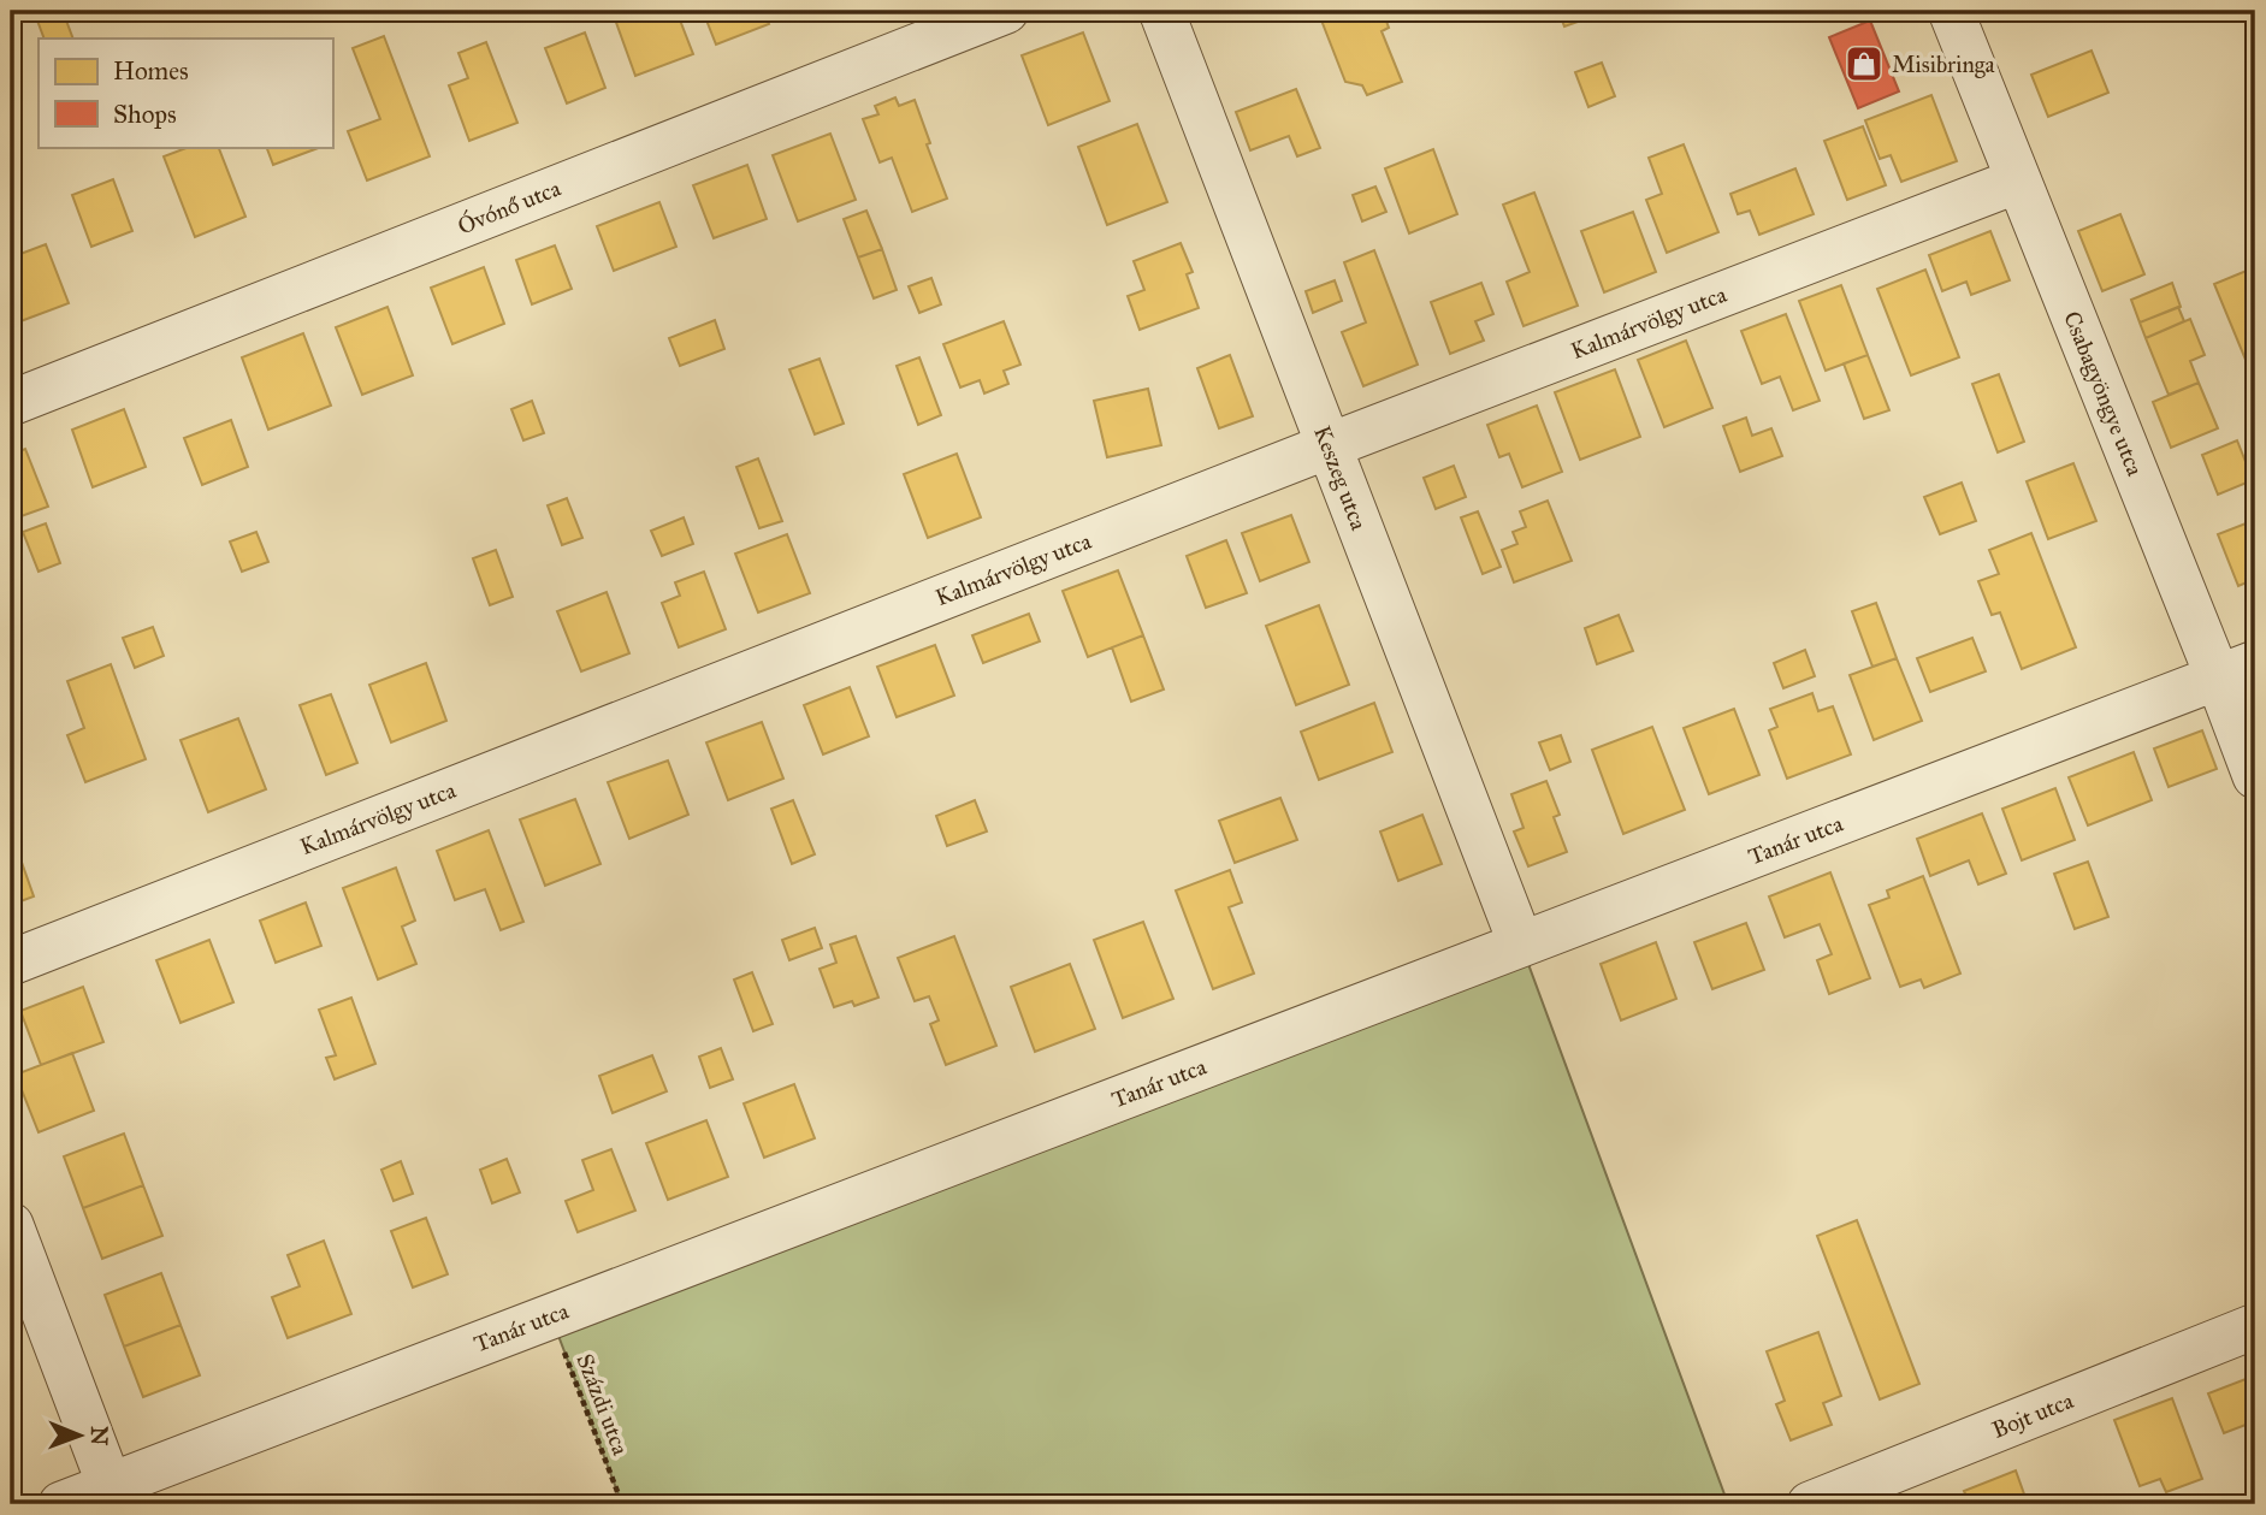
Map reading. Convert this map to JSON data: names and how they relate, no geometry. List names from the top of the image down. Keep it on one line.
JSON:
{"streets":{"street":["Óvónő utca","Kalmárvölgy utca","Csabagyöngye utca","Keszeg utca","Tanár utca","Bojt utca"],"path":["Százdi utca"]},"crossings":[["Kalmárvölgy utca","Csabagyöngye utca"],["Kalmárvölgy utca","Keszeg utca"],["Csabagyöngye utca","Tanár utca"],["Keszeg utca","Tanár utca"],["Tanár utca","Százdi utca"]],"places":{"shop":["Misibringa"]},"legend":["Homes","Shops"],"north":"right"}
